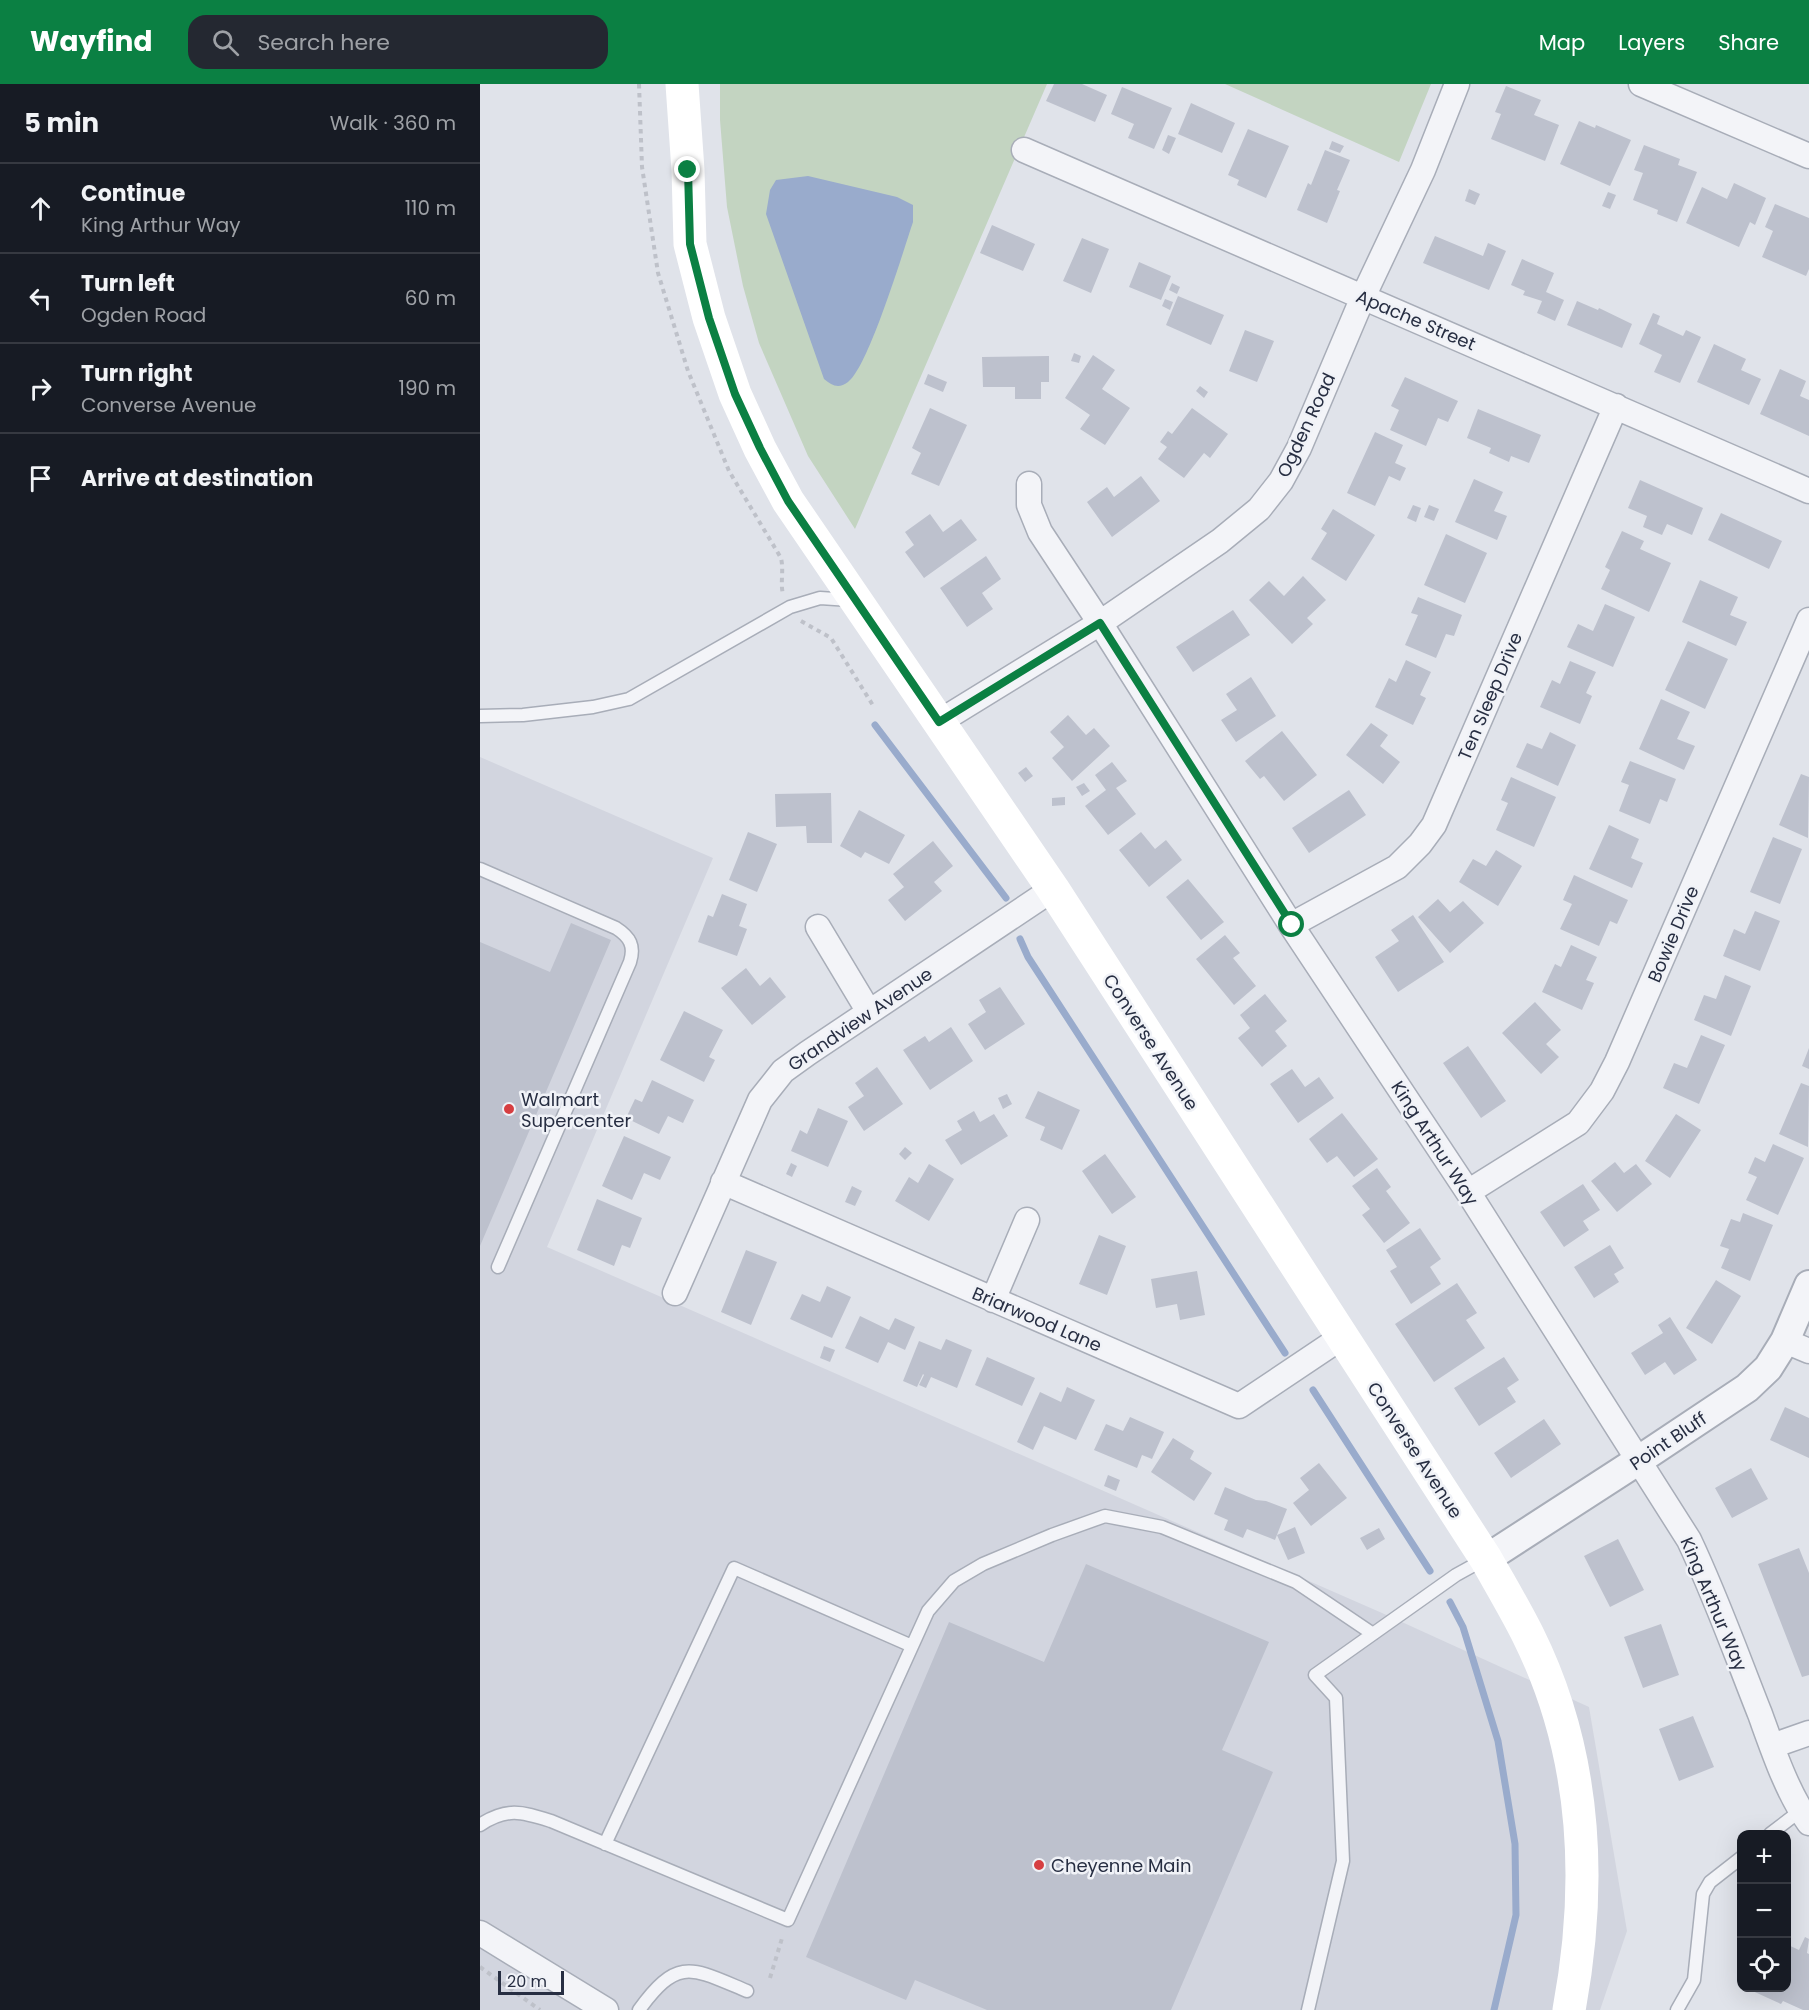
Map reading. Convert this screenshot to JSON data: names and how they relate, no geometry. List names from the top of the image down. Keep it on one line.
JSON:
{"streets":{"main road":["Converse Avenue"],"street":["Apache Street","Ogden Road","Ten Sleep Drive","Bowie Drive","Grandview Avenue","King Arthur Way","Briarwood Lane","Point Bluff"]},"crossings":[["Apache Street","Ogden Road"],["Apache Street","Ten Sleep Drive"],["Ogden Road","Converse Avenue"],["Ogden Road","King Arthur Way"],["Ten Sleep Drive","King Arthur Way"],["Bowie Drive","King Arthur Way"],["Grandview Avenue","Converse Avenue"],["Grandview Avenue","Briarwood Lane"],["Converse Avenue","Briarwood Lane"],["Converse Avenue","Point Bluff"],["King Arthur Way","Point Bluff"]],"places":["Walmart Supercenter","Cheyenne Main"],"scale_bar":"20 m","page":{"header":"Wayfind","search":"Search here","nav":["Map","Layers","Share"],"heading":["5 min","Walk · 360 m"],"list":[["Continue","King Arthur Way","110 m"],["Turn left","Ogden Road","60 m"],["Turn right","Converse Avenue","190 m"],"Arrive at destination"],"map_buttons":["+","−"],"scale":"20 m"}}
